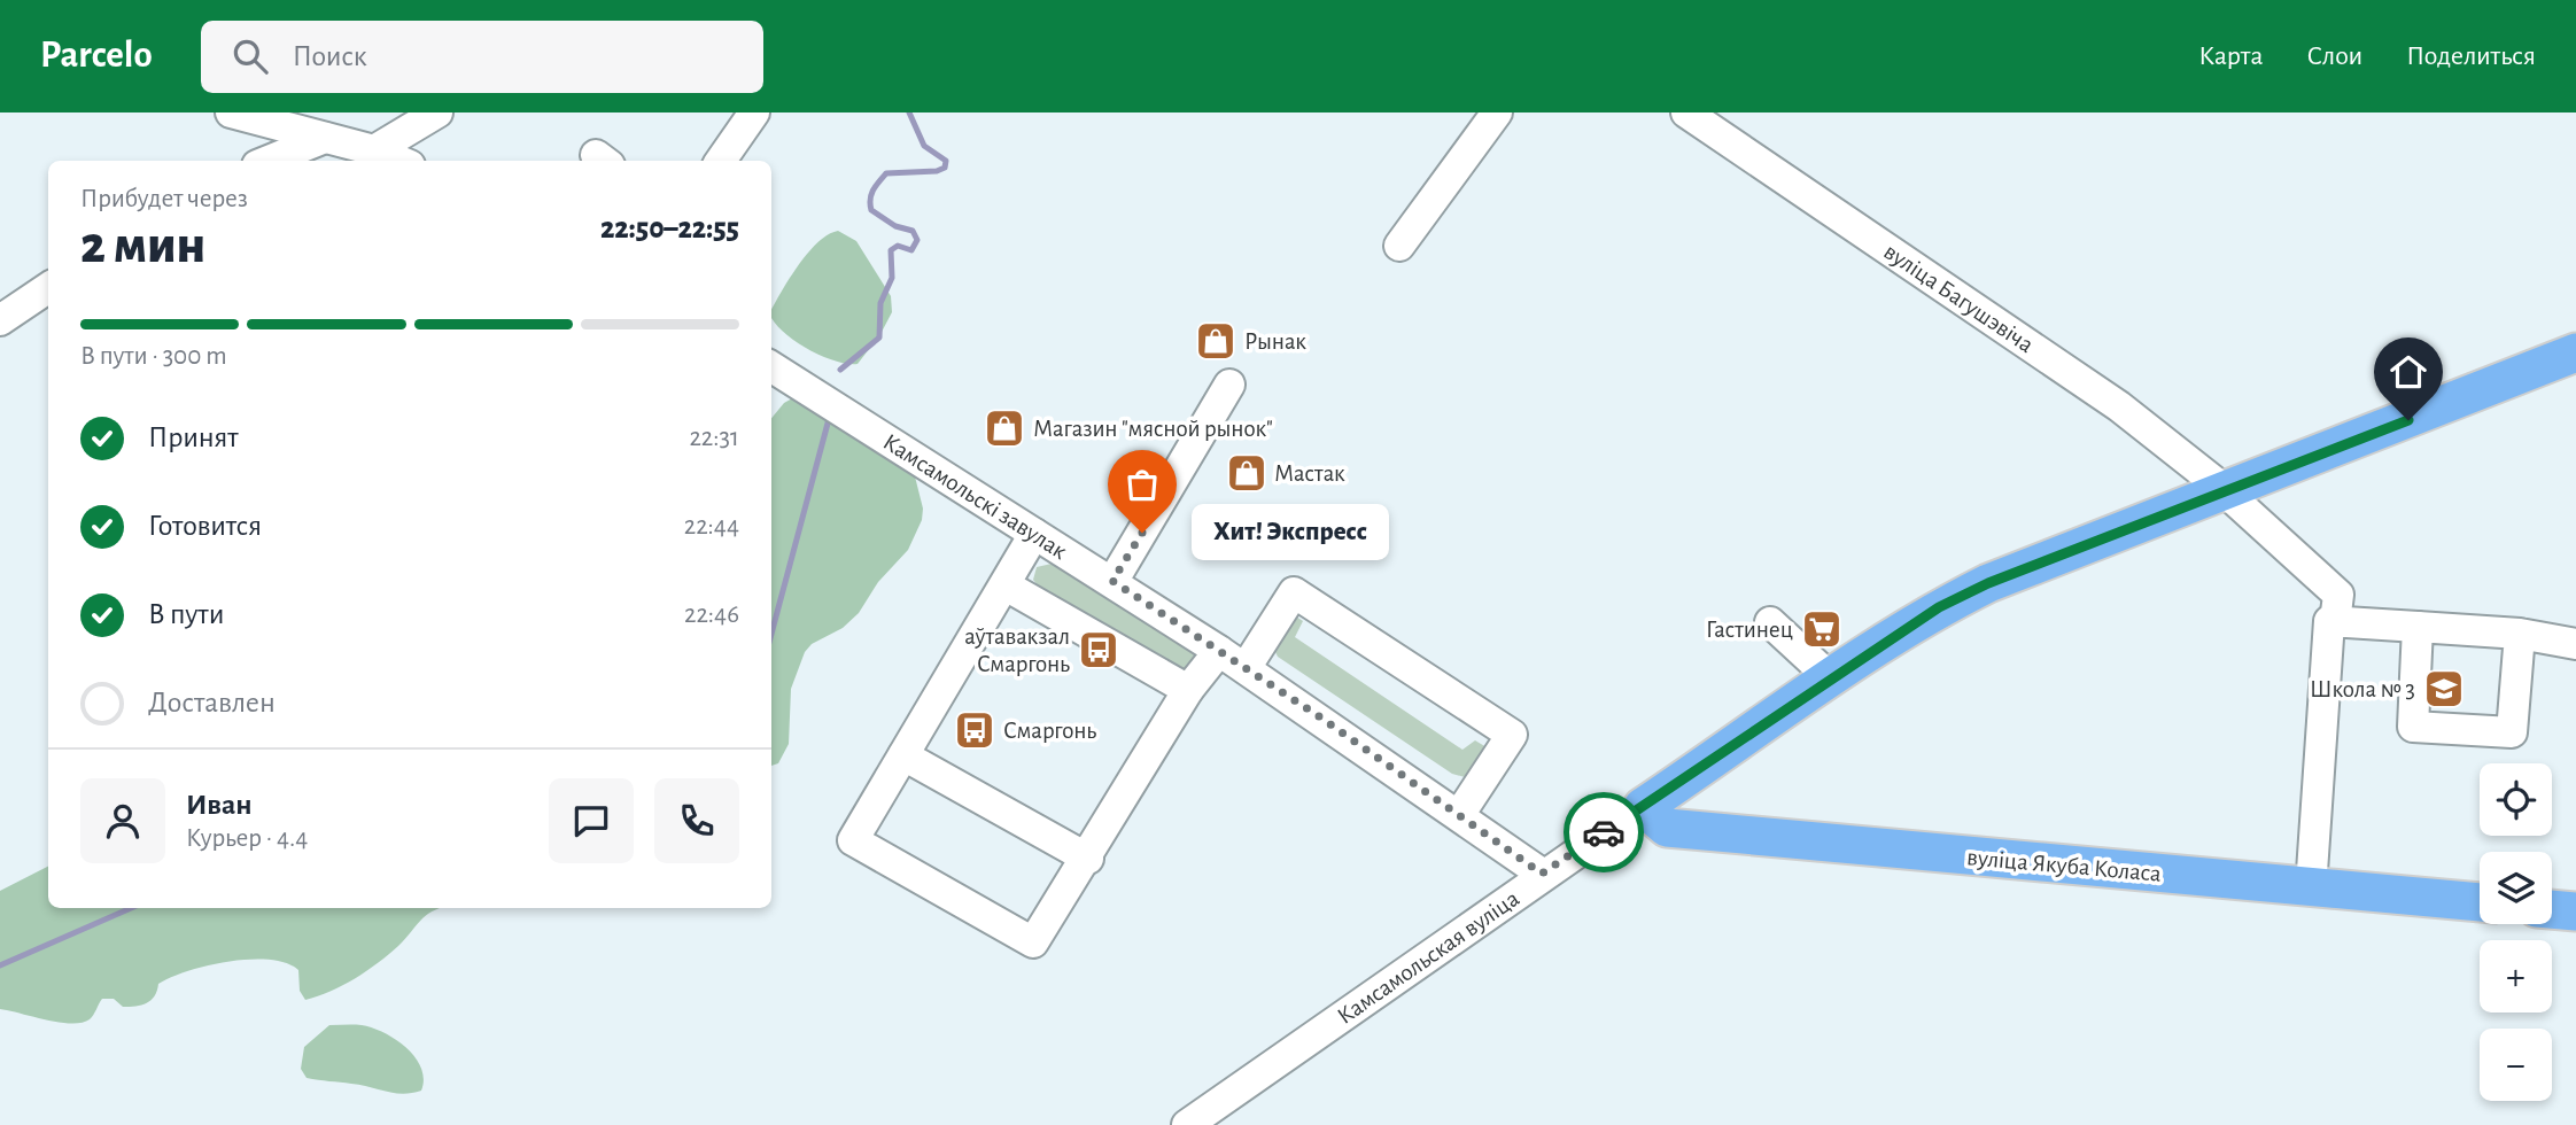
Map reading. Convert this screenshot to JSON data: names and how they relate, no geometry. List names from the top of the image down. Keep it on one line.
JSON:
{"streets":{"main road":["вуліца Якуба Коласа","Камсамольская вуліца"],"street":["вуліца Багушэвіча","Камсамольскі завулак"]},"crossings":[["вуліца Багушэвіча","Камсамольская вуліца"],["Камсамольскі завулак","Камсамольская вуліца"],["вуліца Якуба Коласа","Камсамольская вуліца"]],"places":{"shop":["Рынак","Магазин \"мясной рынок\"","Мастак"],"other":["Хит! Экспресс"],"supermarket":["Гастинец"],"bus stop":["аўтавакзал Смаргонь","Смаргонь"],"school or university":["Школа № 3"]},"page":{"header":"Parcelo","search":"Поиск","nav":["Карта","Слои","Поделиться"],"heading":["2 мин","Прибудет через","22:50–22:55"],"panel":["Иван","Курьер · 4.4"],"bar":"В пути · 300 m","list":[["Принят","22:31"],["Готовится","22:44"],["В пути","22:46"],"Доставлен"],"bubble":"Хит! Экспресс","map_buttons":["+","−"]}}
